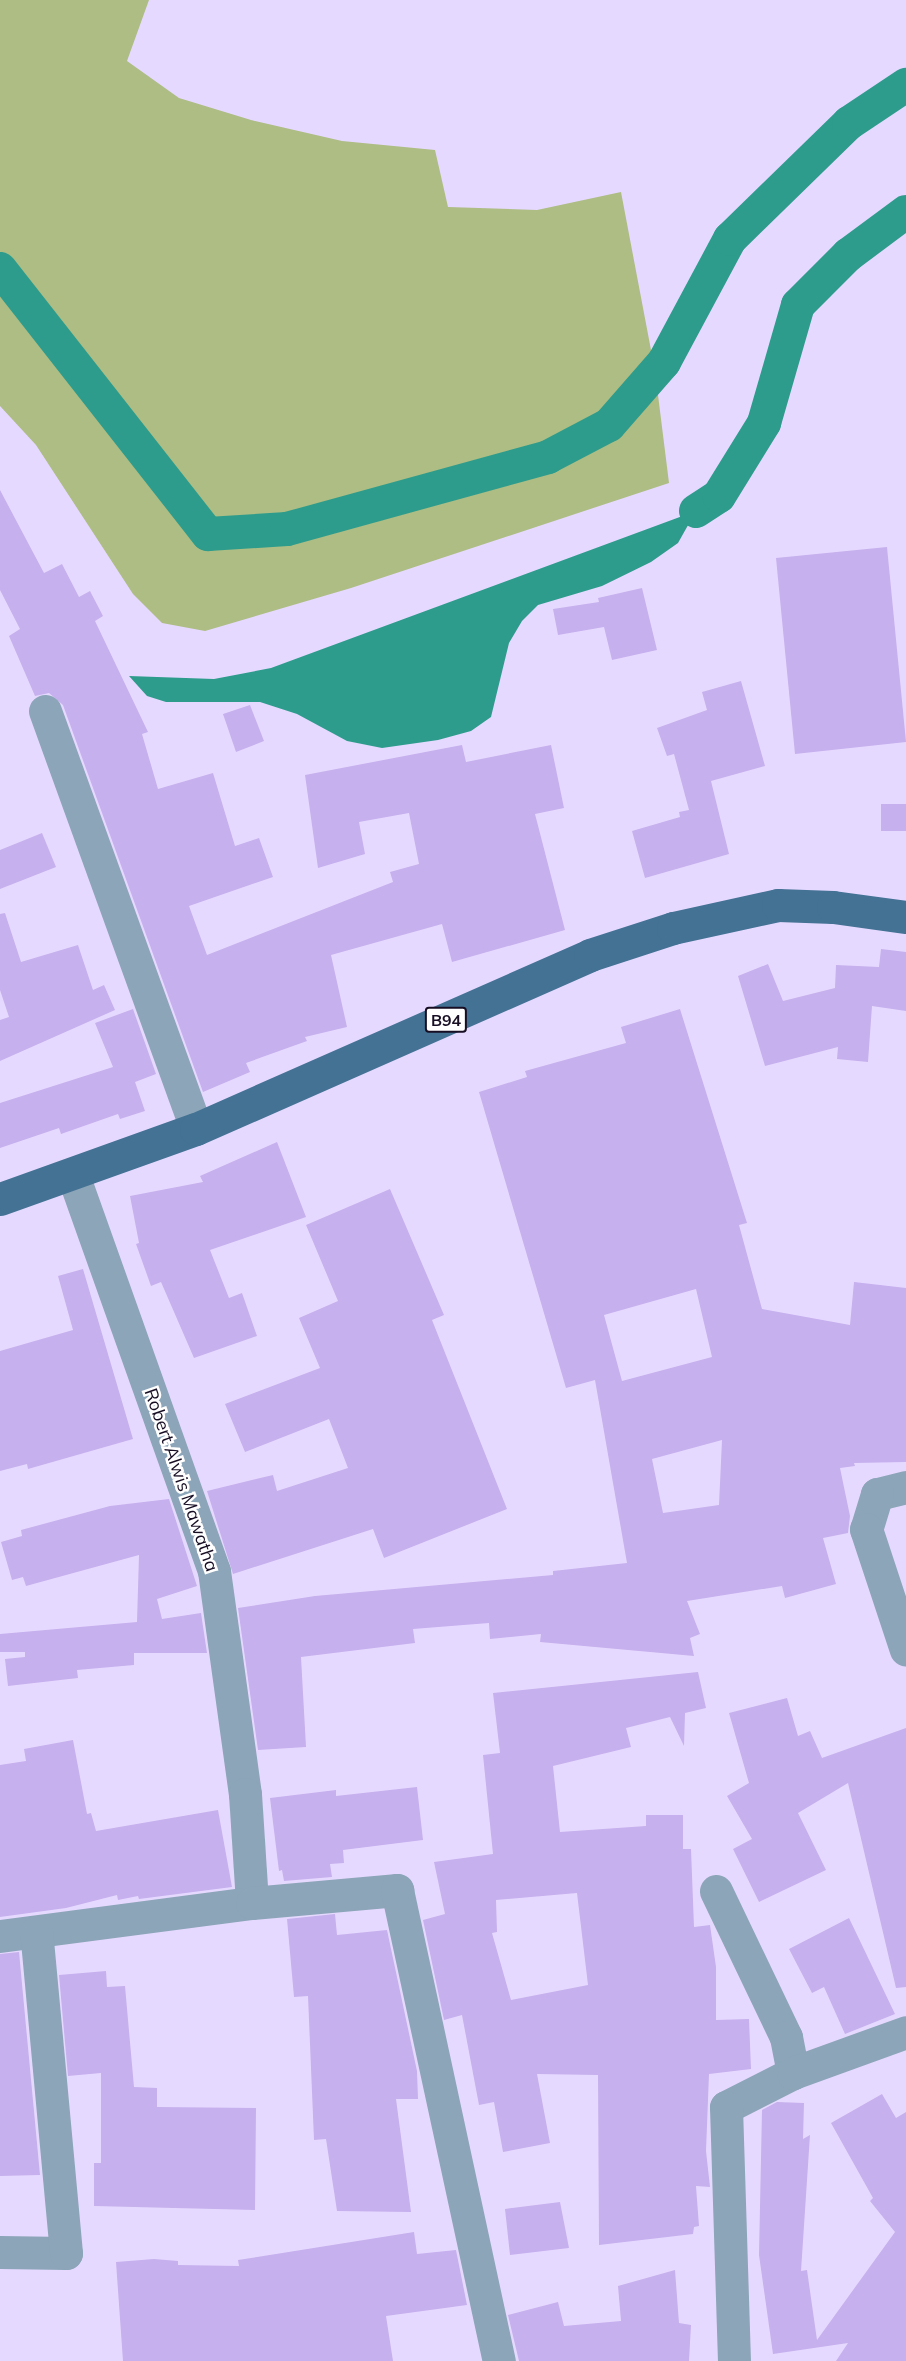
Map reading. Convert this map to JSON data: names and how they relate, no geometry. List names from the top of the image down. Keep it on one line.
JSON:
{"streets":{"main road":["B94"],"street":["Robert Alwis Mawatha"]},"crossings":[["B94","Robert Alwis Mawatha"]]}
